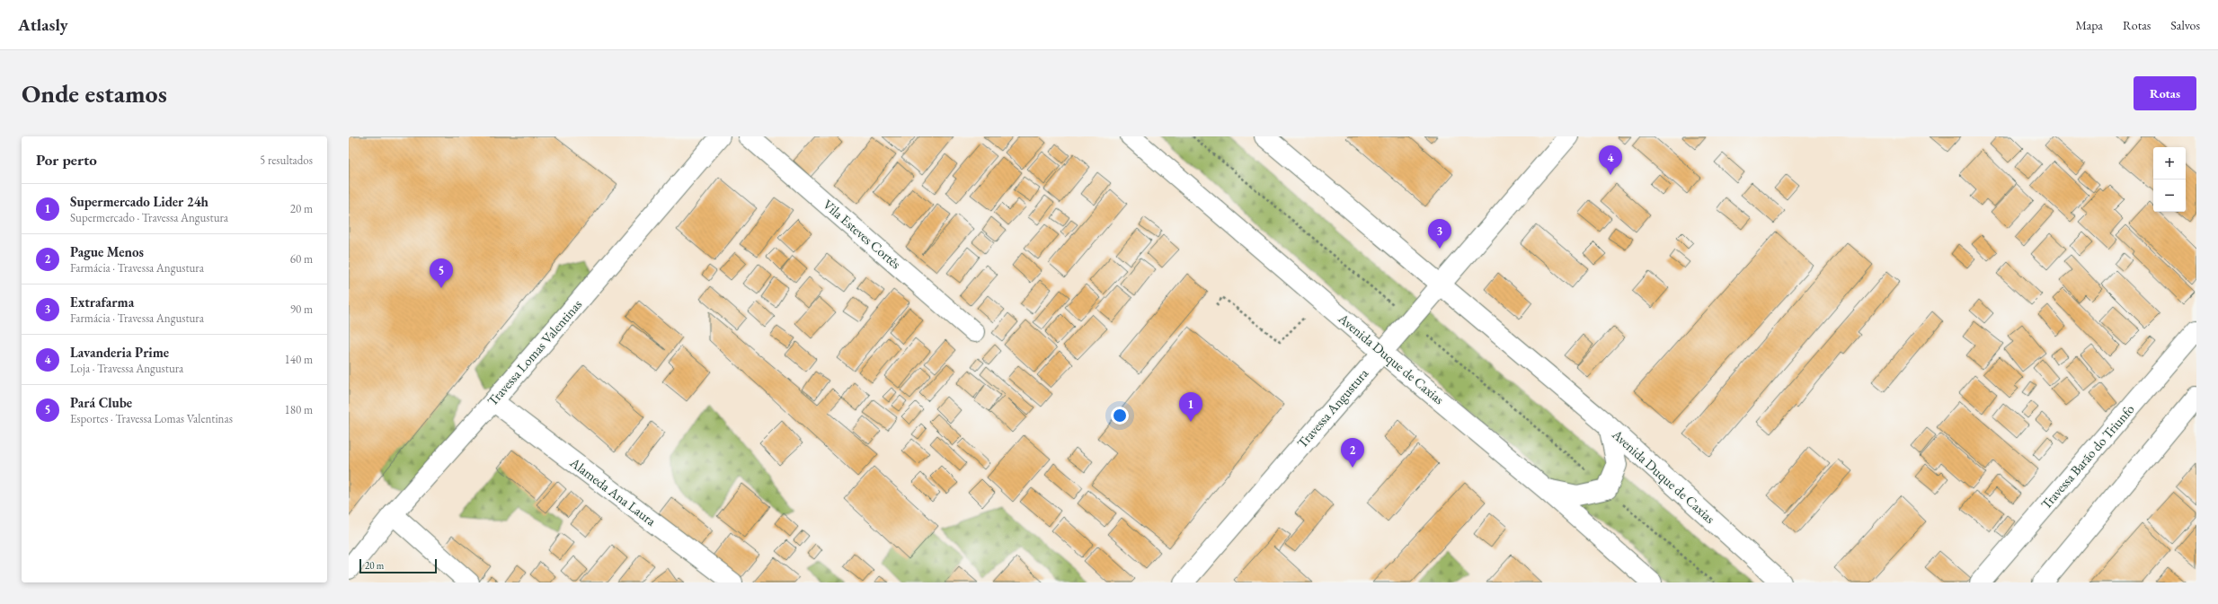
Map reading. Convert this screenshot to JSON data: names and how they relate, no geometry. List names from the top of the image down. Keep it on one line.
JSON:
{"streets":{"street":["Vila Esteves Cortês","Travessa Lomas Valentinas","Avenida Duque de Caxias","Travessa Angustura","Travessa Barão do Triunfo","Alameda Ana Laura"]},"crossings":[["Travessa Lomas Valentinas","Alameda Ana Laura"],["Avenida Duque de Caxias","Travessa Angustura"]],"scale_bar":"20 m","page":{"header":"Atlasly","nav":["Mapa","Rotas","Salvos"],"buttons":"Rotas","title":"Onde estamos","heading":["Por perto","5 resultados"],"pins":["4","3","5","1","2"],"map_buttons":["+","−"],"list":[{"mark":"1","name":"Supermercado Lider 24h","note":"Supermercado · Travessa Angustura","value":"20 m"},{"mark":"2","name":"Pague Menos","note":"Farmácia · Travessa Angustura","value":"60 m"},{"mark":"3","name":"Extrafarma","note":"Farmácia · Travessa Angustura","value":"90 m"},{"mark":"4","name":"Lavanderia Prime","note":"Loja · Travessa Angustura","value":"140 m"},{"mark":"5","name":"Pará Clube","note":"Esportes · Travessa Lomas Valentinas","value":"180 m"}],"scale":"20 m"}}
